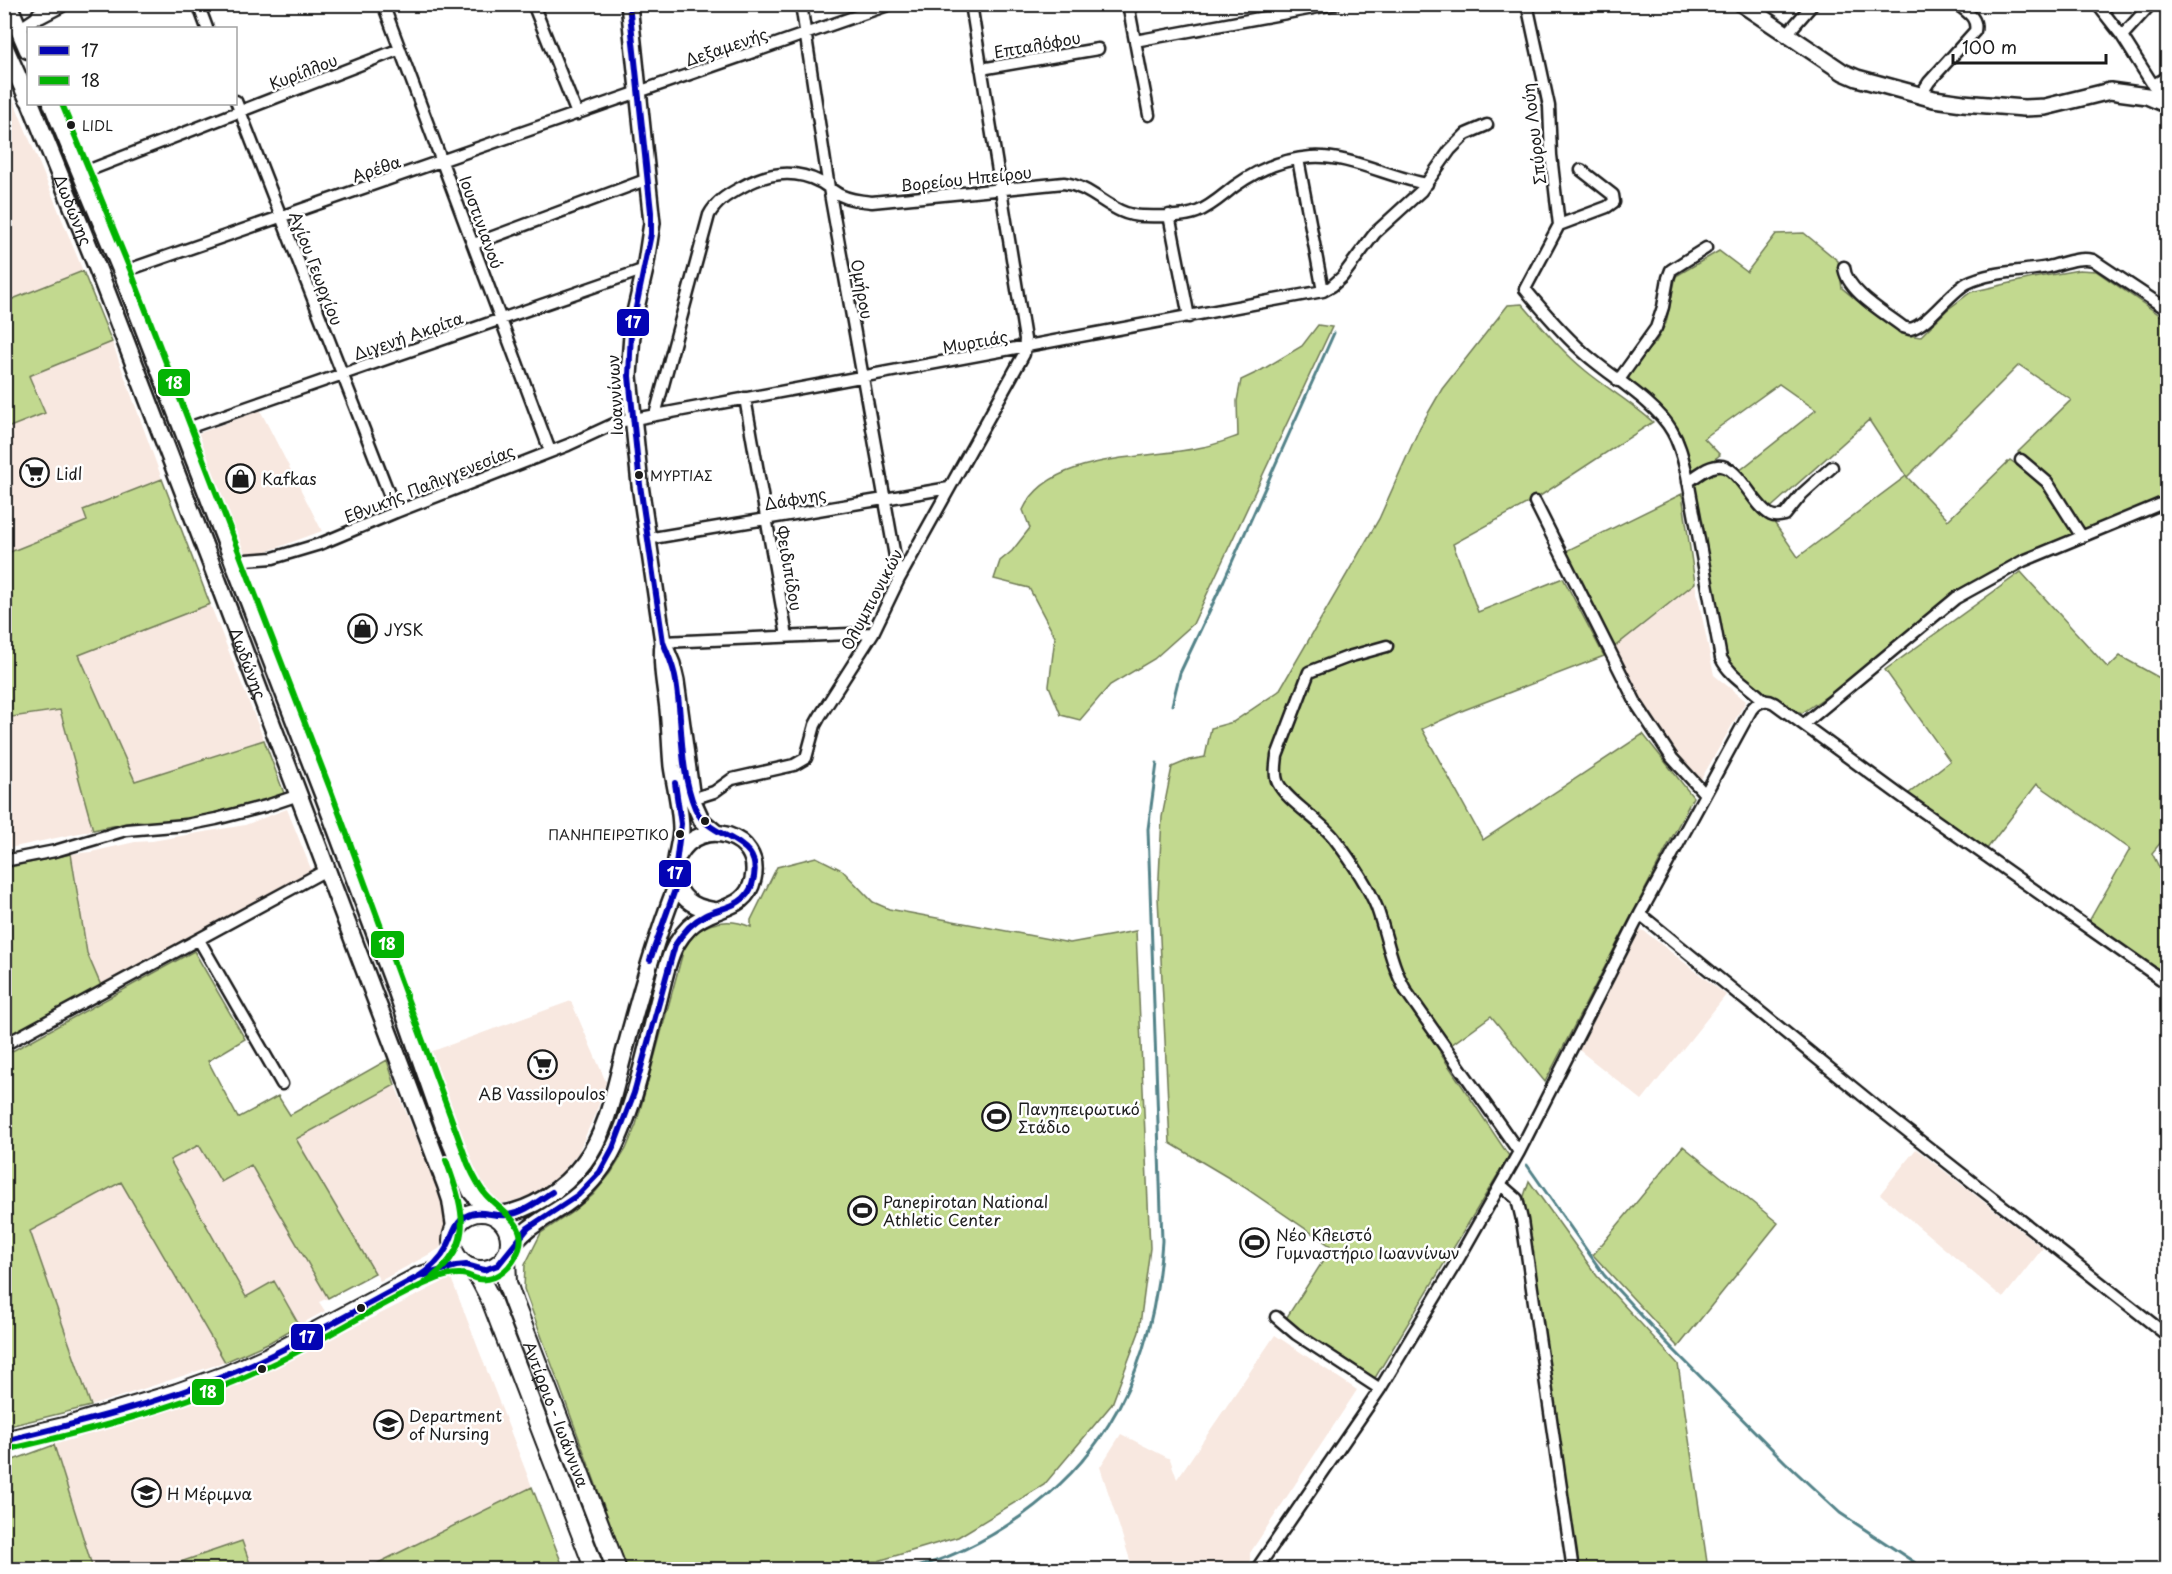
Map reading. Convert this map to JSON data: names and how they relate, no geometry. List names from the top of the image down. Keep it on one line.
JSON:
{"streets":{"highway":["Αντίρριο - Ιωάννινα"],"main road":["Δωδώνης","Ιωαννίνων"],"street":["Επταλόφου","Δεξαμενής","Κυρίλλου","Σπύρου Λούη","Αρέθα","Βορείου Ηπείρου","Ιουστινιανού","Αγίου Γεωργίου","Ομήρου","Διγενή Ακρίτα","Μυρτιάς","Εθνικής Παλιγγενεσίας","Δάφνης","Φειδιπίδου","Ολυμπιονικών"]},"crossings":[["Δεξαμενής","Αρέθα"],["Δεξαμενής","Ομήρου"],["Δεξαμενής","Ιωαννίνων"],["Κυρίλλου","Δωδώνης"],["Κυρίλλου","Ιουστινιανού"],["Κυρίλλου","Αγίου Γεωργίου"],["Αρέθα","Δωδώνης"],["Αρέθα","Ιουστινιανού"],["Αρέθα","Αγίου Γεωργίου"],["Αρέθα","Ιωαννίνων"],["Βορείου Ηπείρου","Ομήρου"],["Βορείου Ηπείρου","Μυρτιάς"],["Δωδώνης","Διγενή Ακρίτα"],["Δωδώνης","Εθνικής Παλιγγενεσίας"],["Δωδώνης","Αντίρριο - Ιωάννινα"],["Ιουστινιανού","Διγενή Ακρίτα"],["Ιουστινιανού","Εθνικής Παλιγγενεσίας"],["Αγίου Γεωργίου","Διγενή Ακρίτα"],["Αγίου Γεωργίου","Εθνικής Παλιγγενεσίας"],["Ομήρου","Μυρτιάς"],["Ομήρου","Δάφνης"],["Ομήρου","Ολυμπιονικών"],["Διγενή Ακρίτα","Ιωαννίνων"],["Μυρτιάς","Ιωαννίνων"],["Μυρτιάς","Εθνικής Παλιγγενεσίας"],["Μυρτιάς","Φειδιπίδου"],["Μυρτιάς","Ολυμπιονικών"],["Ιωαννίνων","Εθνικής Παλιγγενεσίας"],["Ιωαννίνων","Δάφνης"],["Δάφνης","Φειδιπίδου"],["Δάφνης","Ολυμπιονικών"]],"places":{"other":["LIDL","ΜΥΡΤΙΑΣ","ΠΑΝΗΠΕΙΡΩΤΙΚΟ"],"supermarket":["Lidl","AB Vassilopoulos"],"shop":["Kafkas","JYSK"],"sports":["Πανηπειρωτικό Στάδιο","Panepirotan National Athletic Center","Νέο Κλειστό Γυμναστήριο Ιωαννίνων"],"school or university":["Department of Nursing","Η Μέριμνα"]},"lines":["transit line 17","transit line 18"],"legend":["17","18"],"scale_bar":"100 m"}
